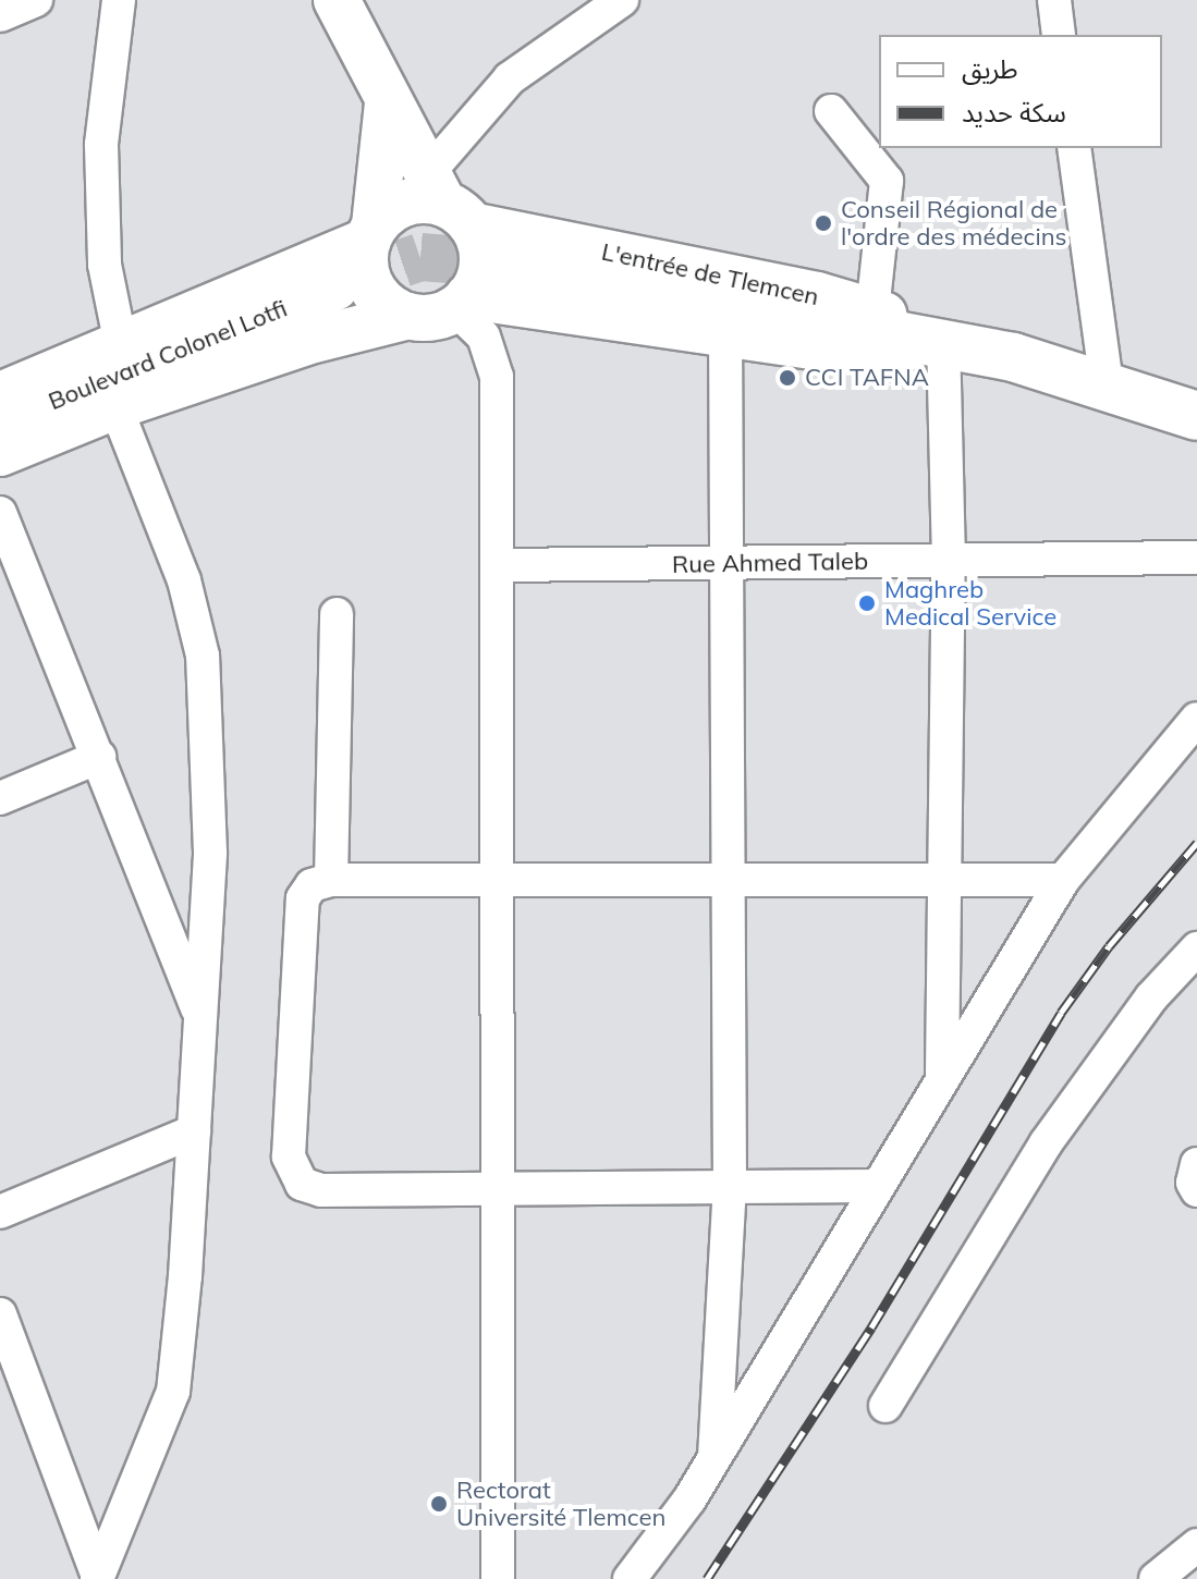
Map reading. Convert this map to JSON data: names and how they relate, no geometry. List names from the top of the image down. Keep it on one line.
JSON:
{"streets":{"main road":["L'entrée de Tlemcen","Boulevard Colonel Lotfi"],"street":["Rue Ahmed Taleb"]},"places":["Conseil Régional de l'ordre des médecins","CCI TAFNA","Maghreb Medical Service","Rectorat Université Tlemcen"],"legend":["طريق","سكة حديد"]}
